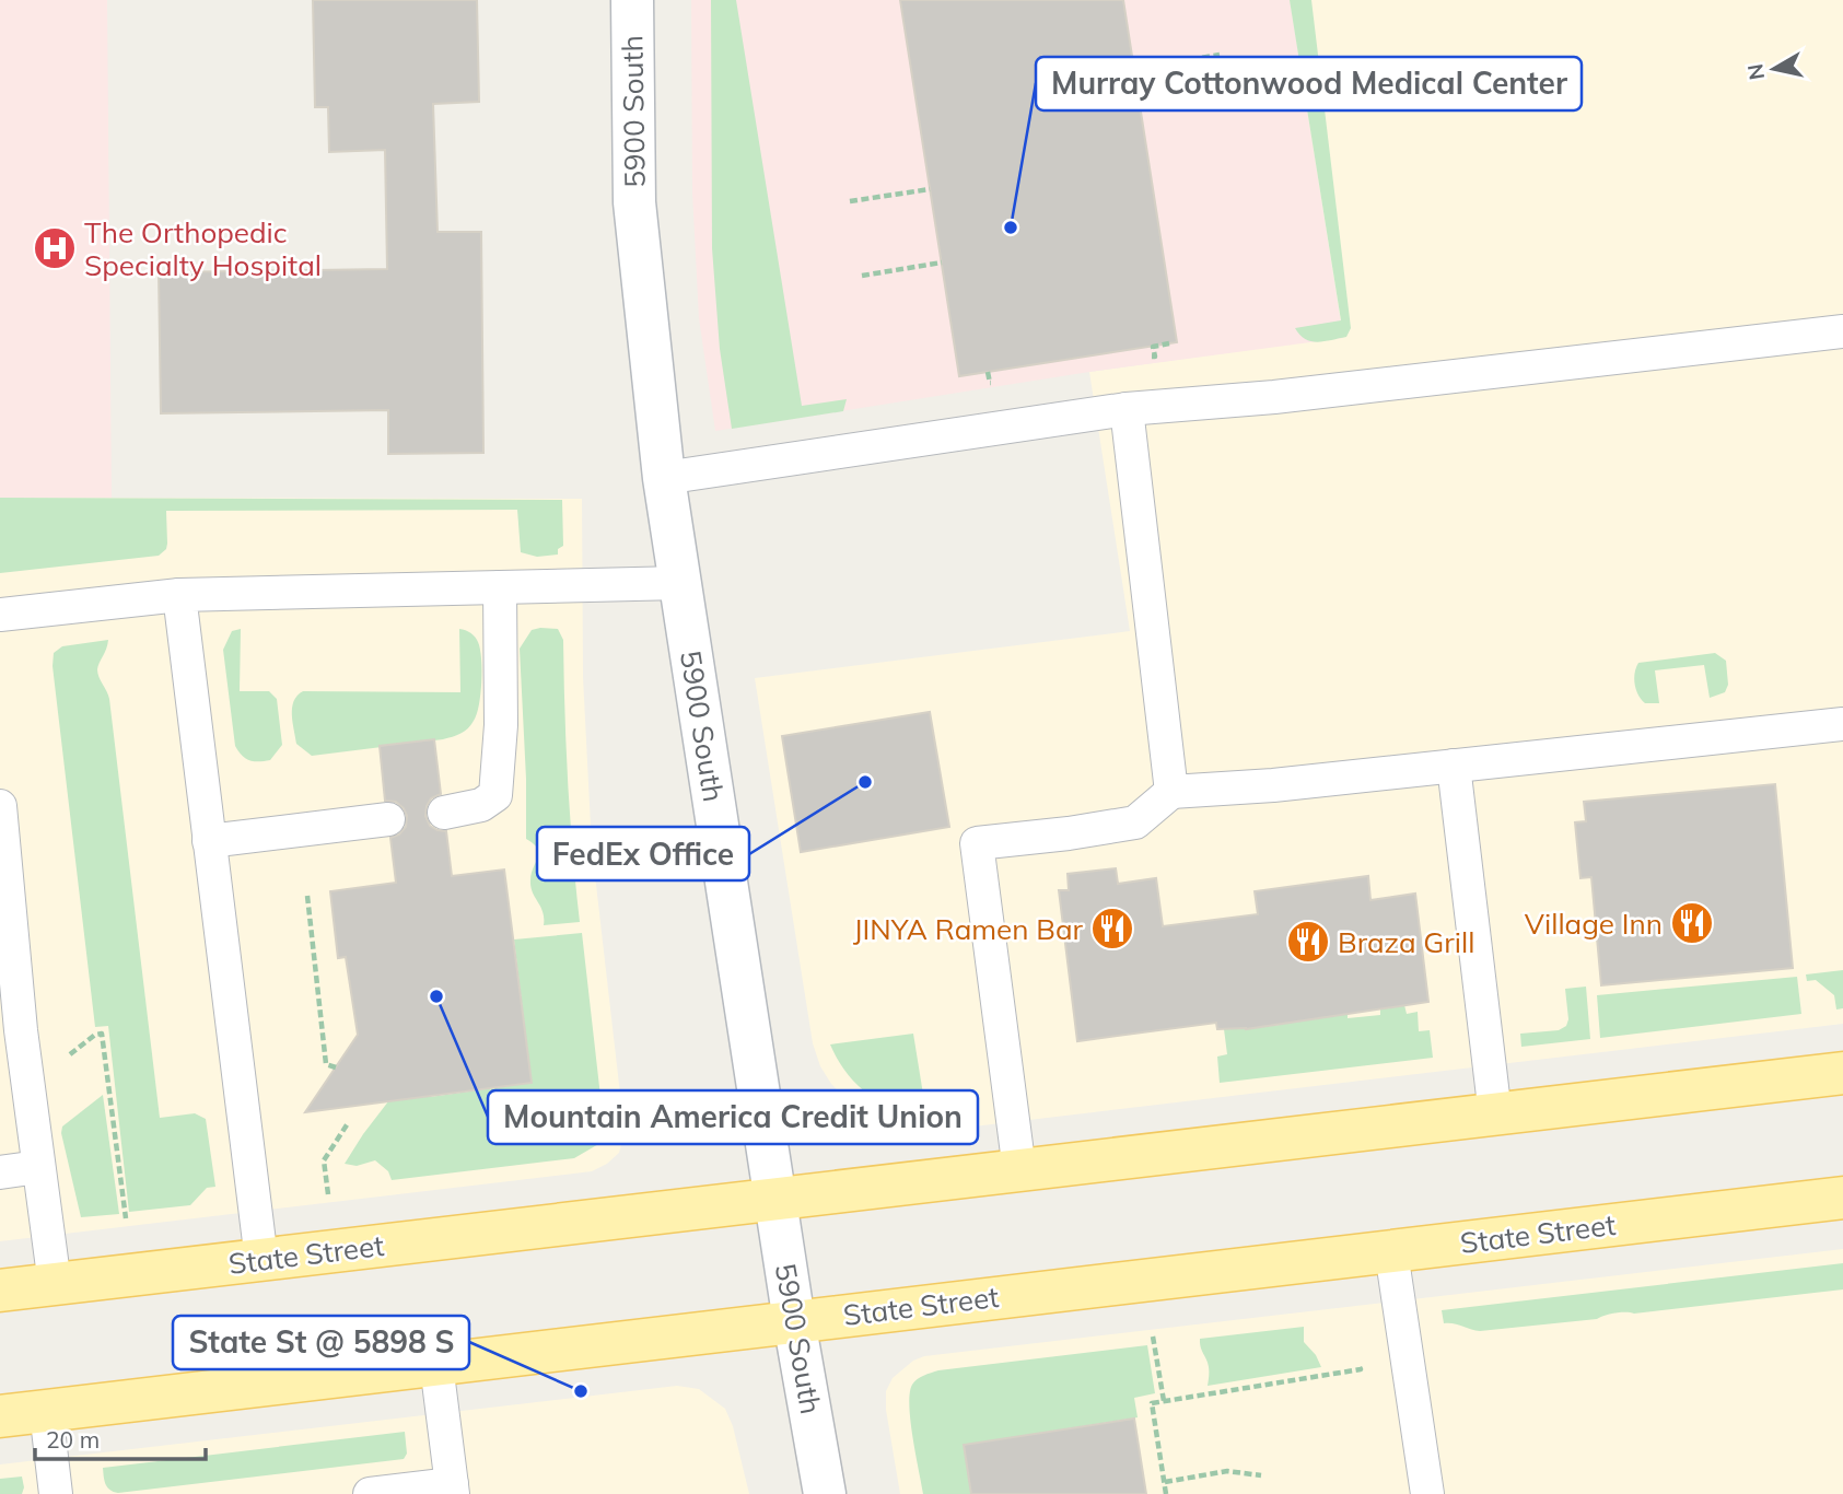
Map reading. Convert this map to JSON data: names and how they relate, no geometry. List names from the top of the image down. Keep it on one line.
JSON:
{"streets":{"main road":["5900 South","State Street"]},"crossings":[["5900 South","State Street"]],"places":{"other":["Murray Cottonwood Medical Center","FedEx Office","Mountain America Credit Union","State St @ 5898 S"],"hospital":["The Orthopedic Specialty Hospital"],"restaurant":["Village Inn","JINYA Ramen Bar","Braza Grill"]},"scale_bar":"20 m","north":"left"}
